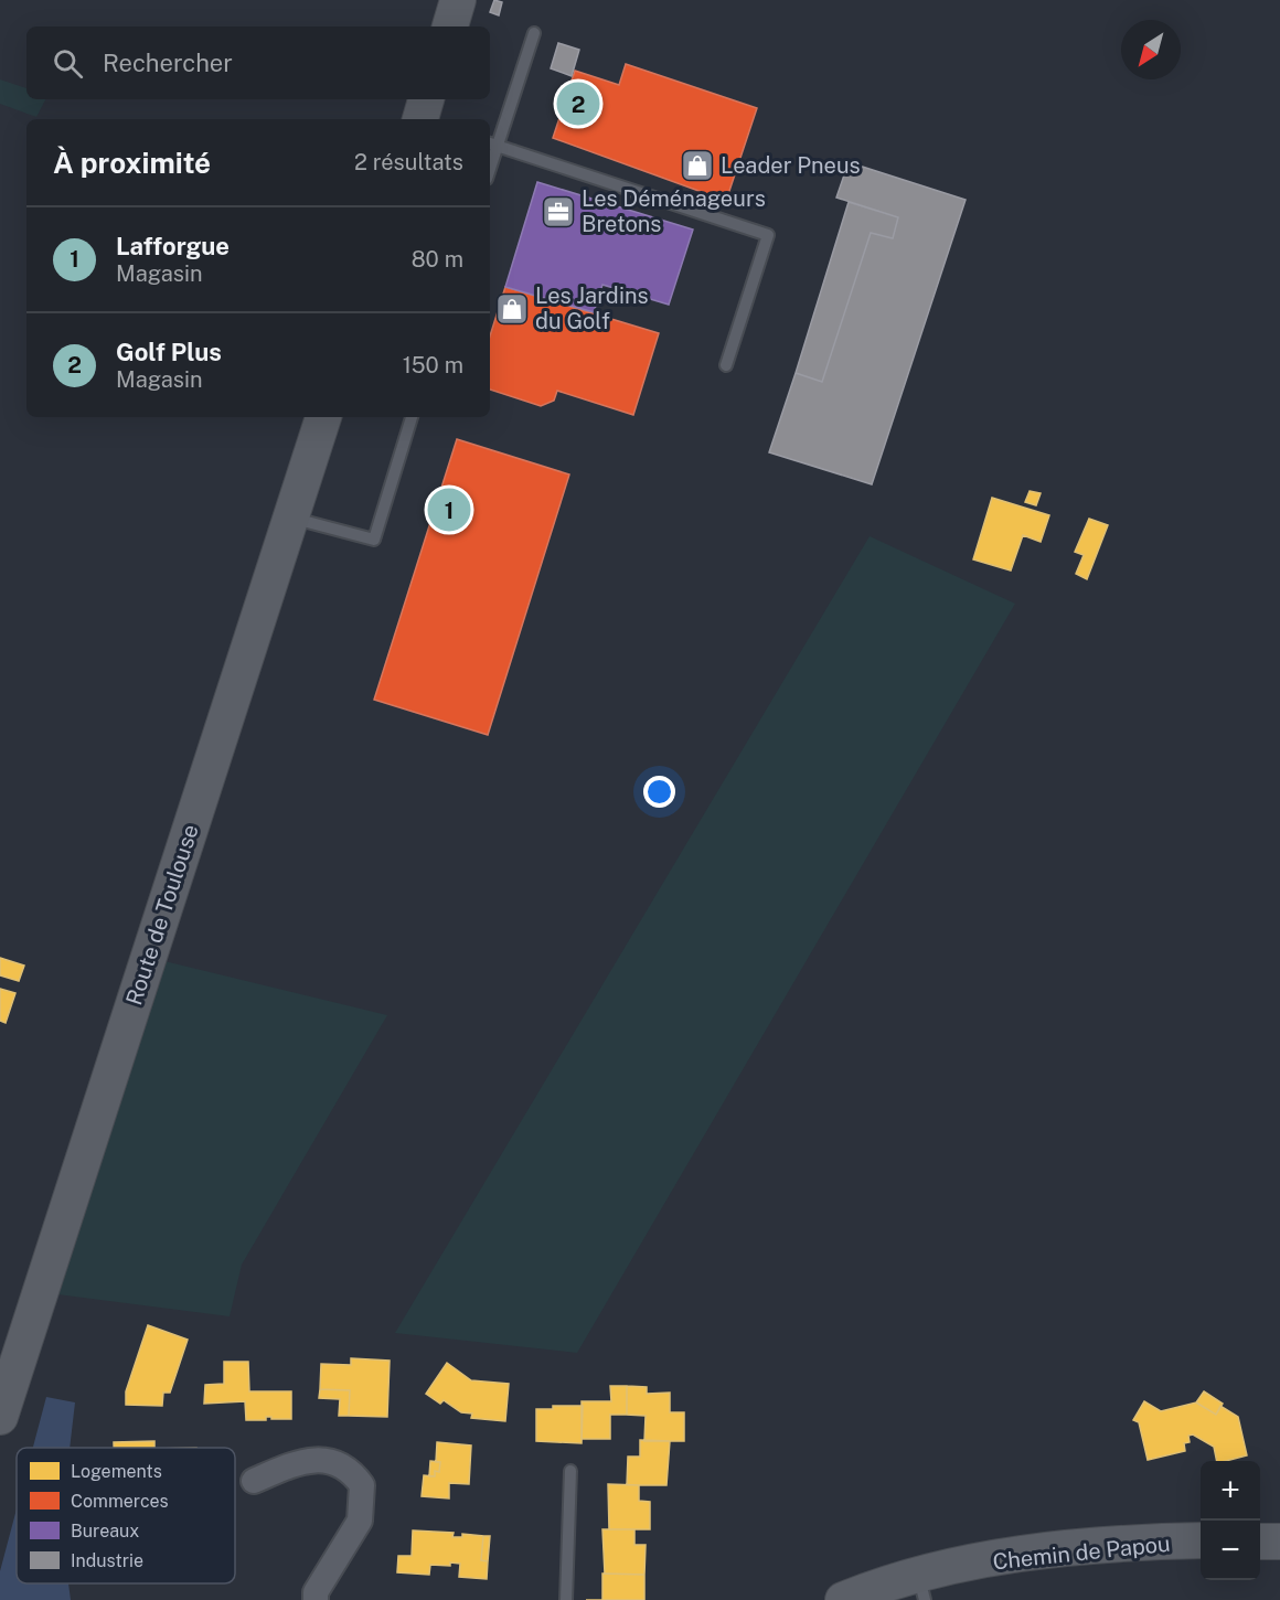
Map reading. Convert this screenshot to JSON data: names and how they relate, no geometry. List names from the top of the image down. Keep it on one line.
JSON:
{"streets":{"main road":["Route de Toulouse","Chemin de Papou"]},"places":{"shop":["Leader Pneus","Les Jardins du Golf"],"office":["Les Déménageurs Bretons"]},"legend":["Logements","Commerces","Bureaux","Industrie"],"north":"bottom left","page":{"search":"Rechercher","pins":["2","1"],"heading":["À proximité","2 résultats"],"list":[{"mark":"1","name":"Lafforgue","note":"Magasin","value":"80 m"},{"mark":"2","name":"Golf Plus","note":"Magasin","value":"150 m"}],"map_buttons":["+","−"]}}
